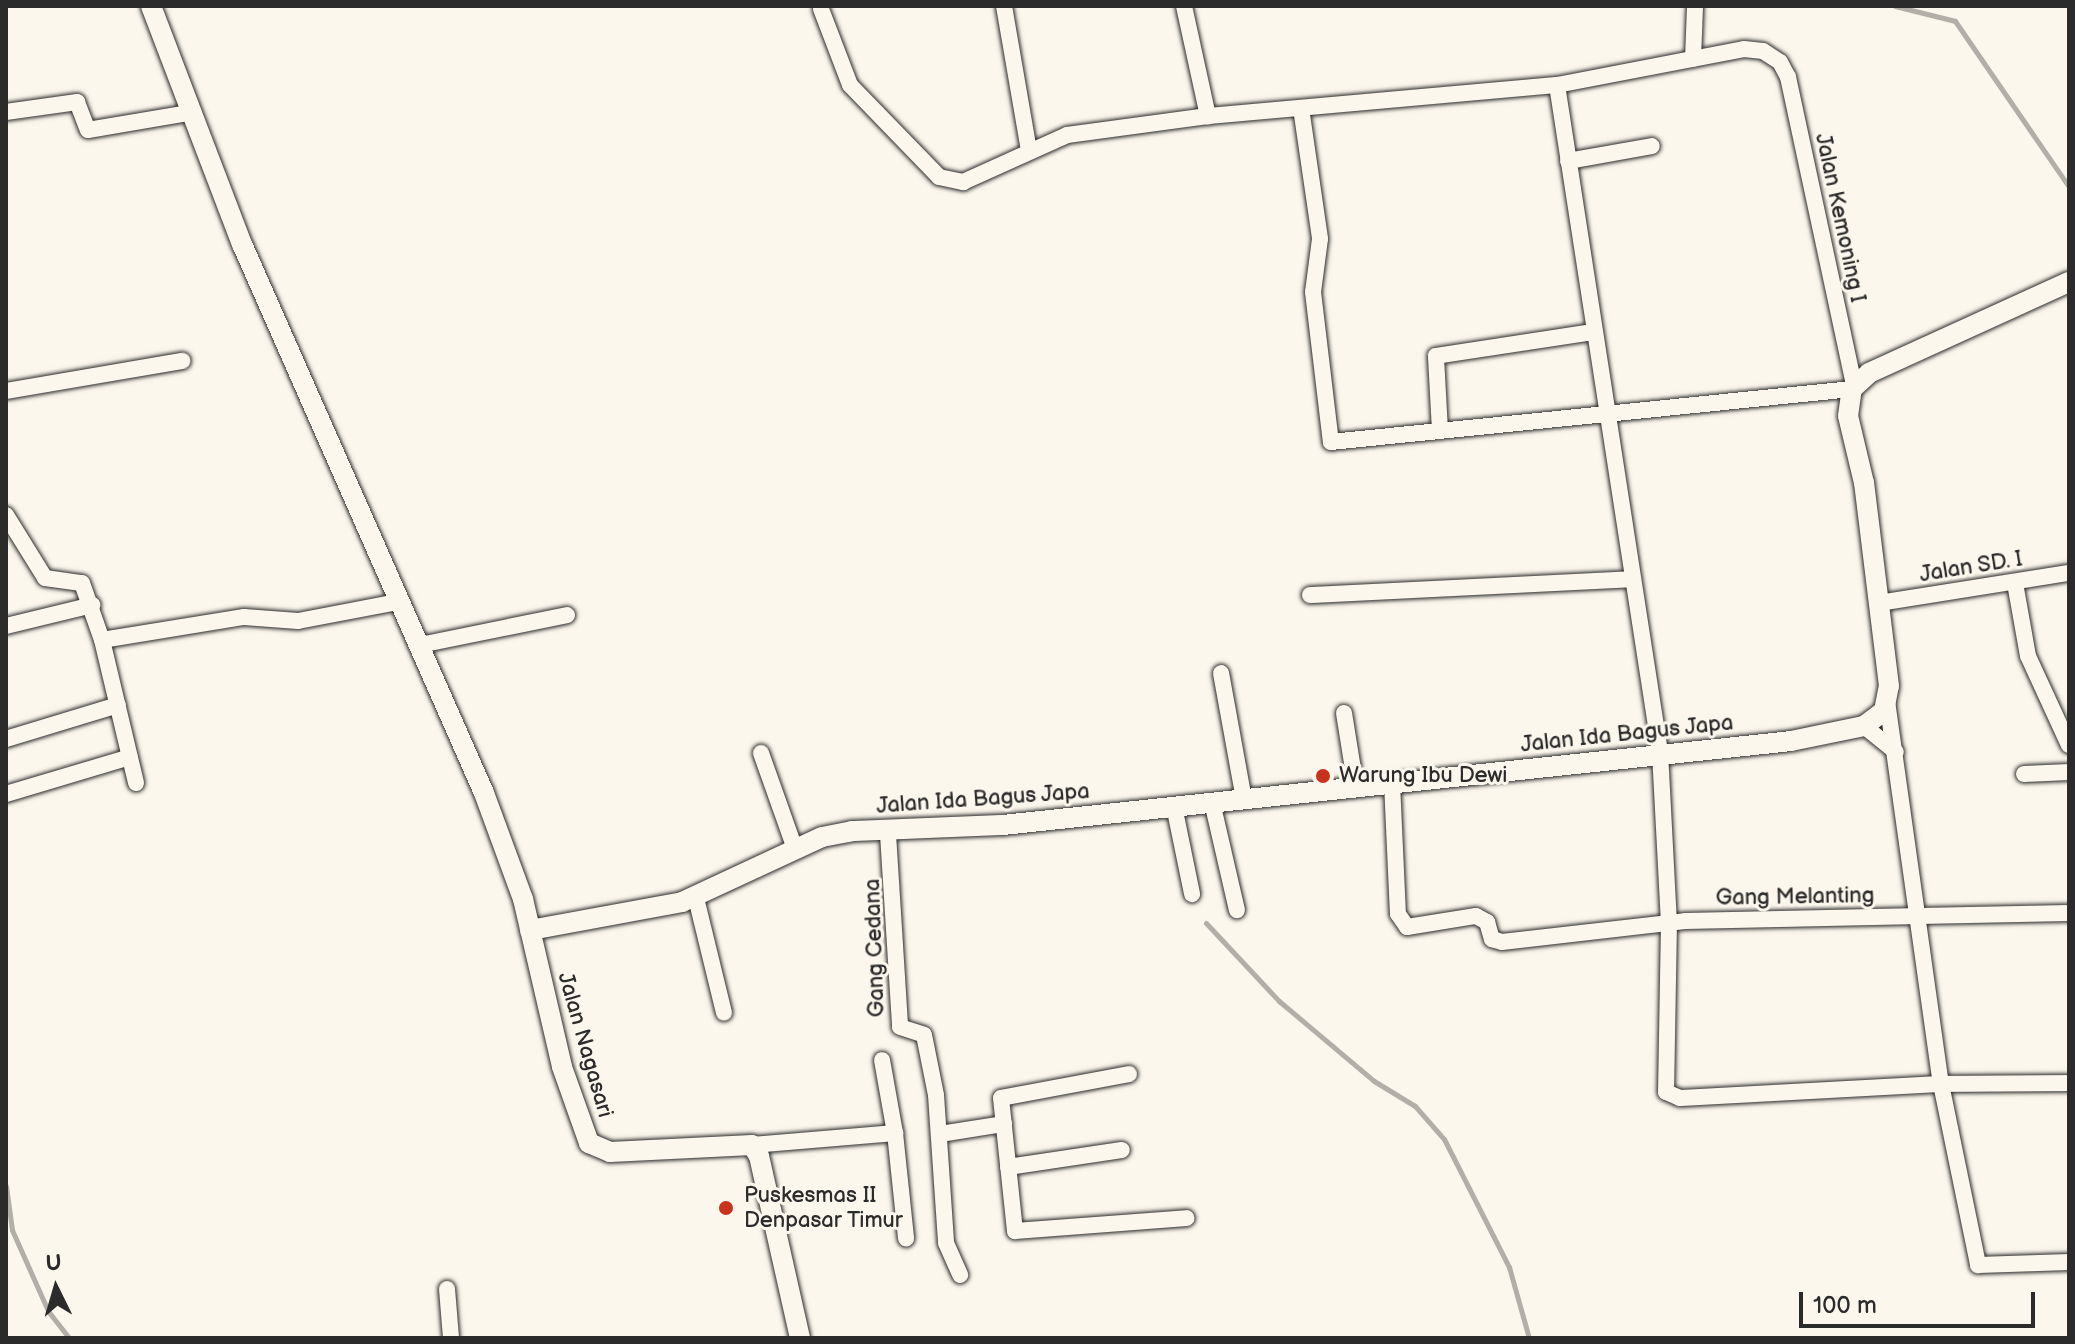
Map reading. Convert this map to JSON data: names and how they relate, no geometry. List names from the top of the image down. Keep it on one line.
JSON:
{"streets":{"street":["Jalan Kemoning I","Jalan SD. I","Jalan Ida Bagus Japa","Gang Melanting","Gang Cedana","Jalan Nagasari"]},"crossings":[["Jalan Ida Bagus Japa","Gang Melanting"],["Jalan Ida Bagus Japa","Gang Cedana"],["Jalan Ida Bagus Japa","Jalan Nagasari"]],"places":["Warung Ibu Dewi","Puskesmas II Denpasar Timur"],"scale_bar":"100 m","north":"top"}
